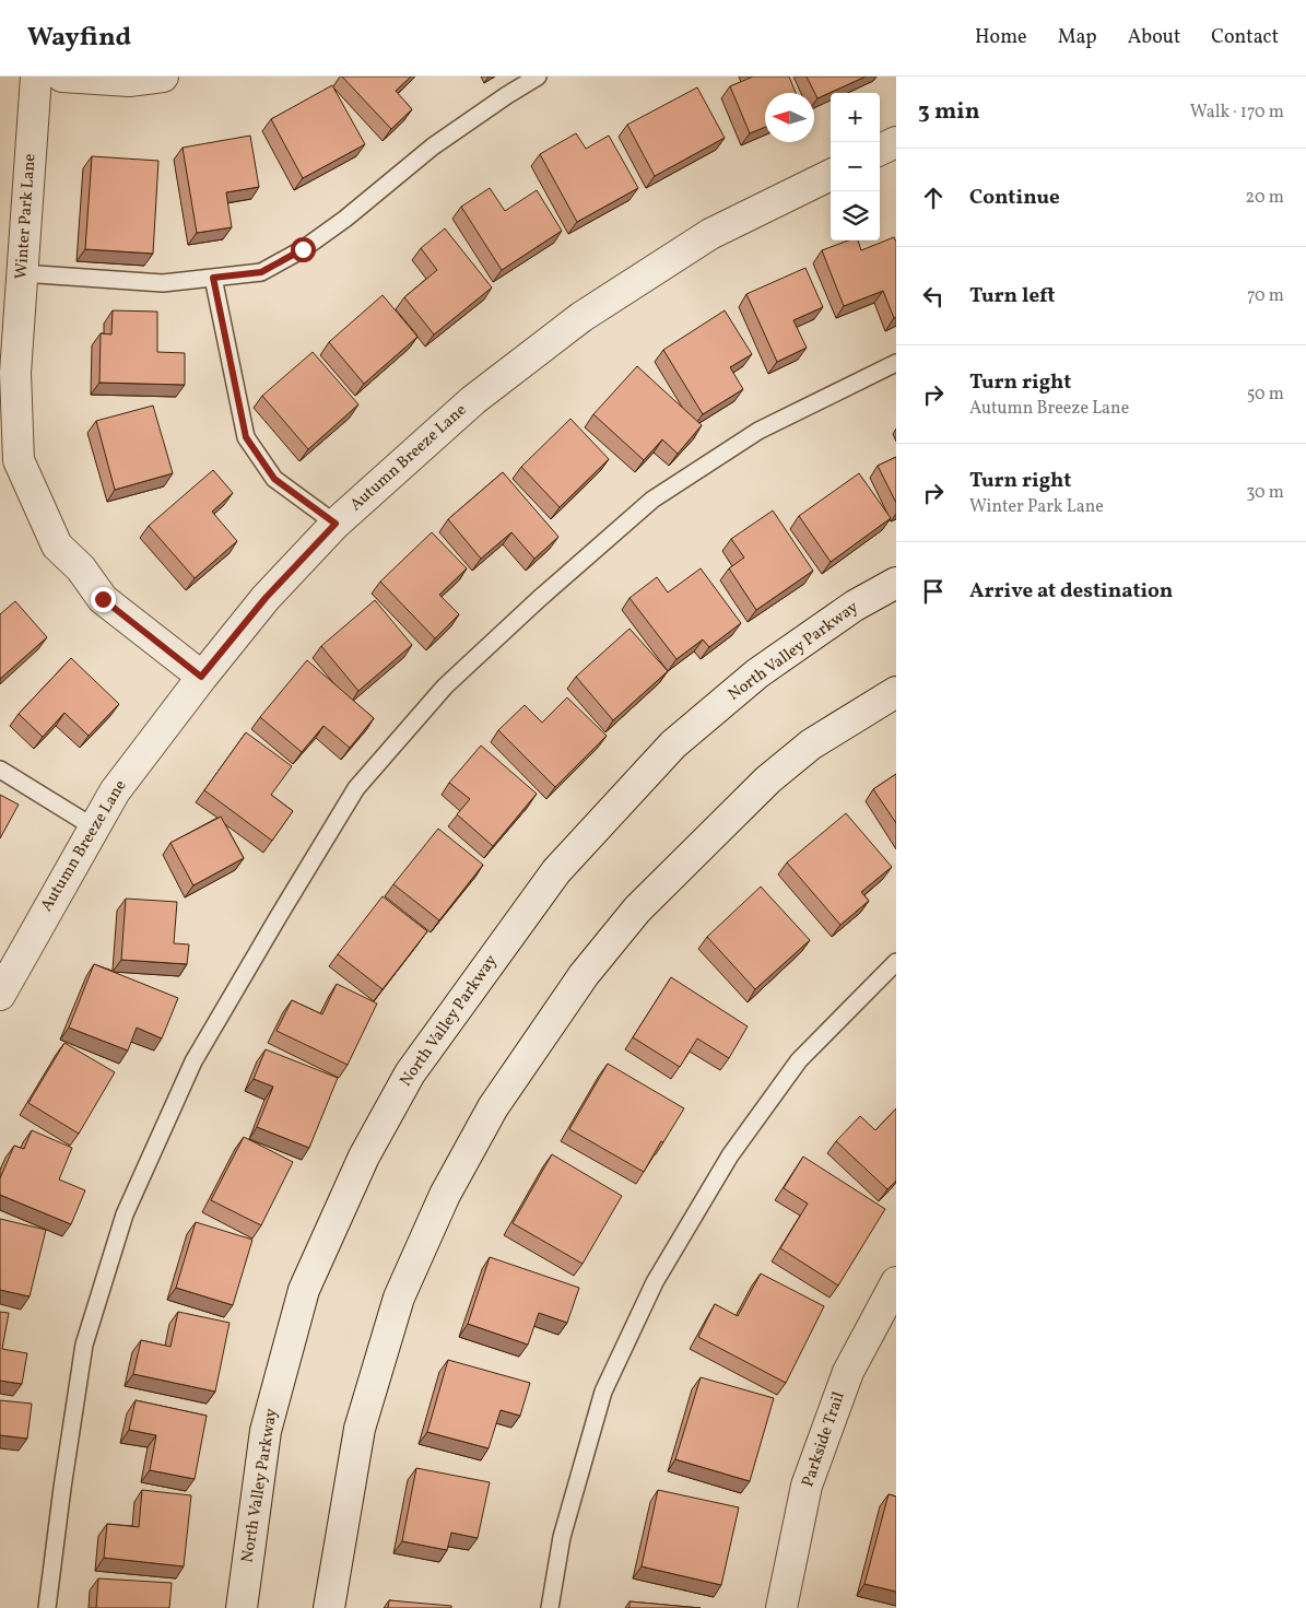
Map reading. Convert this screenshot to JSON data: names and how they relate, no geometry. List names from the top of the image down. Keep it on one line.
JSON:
{"streets":{"street":["Winter Park Lane","Autumn Breeze Lane","North Valley Parkway","Parkside Trail"]},"crossings":[["Winter Park Lane","Autumn Breeze Lane"]],"north":"left","page":{"header":"Wayfind","nav":["Home","Map","About","Contact"],"heading":["3 min","Walk · 170 m"],"map_buttons":["+","−"],"list":[["Continue","20 m"],["Turn left","70 m"],["Turn right","Autumn Breeze Lane","50 m"],["Turn right","Winter Park Lane","30 m"],"Arrive at destination"]}}
